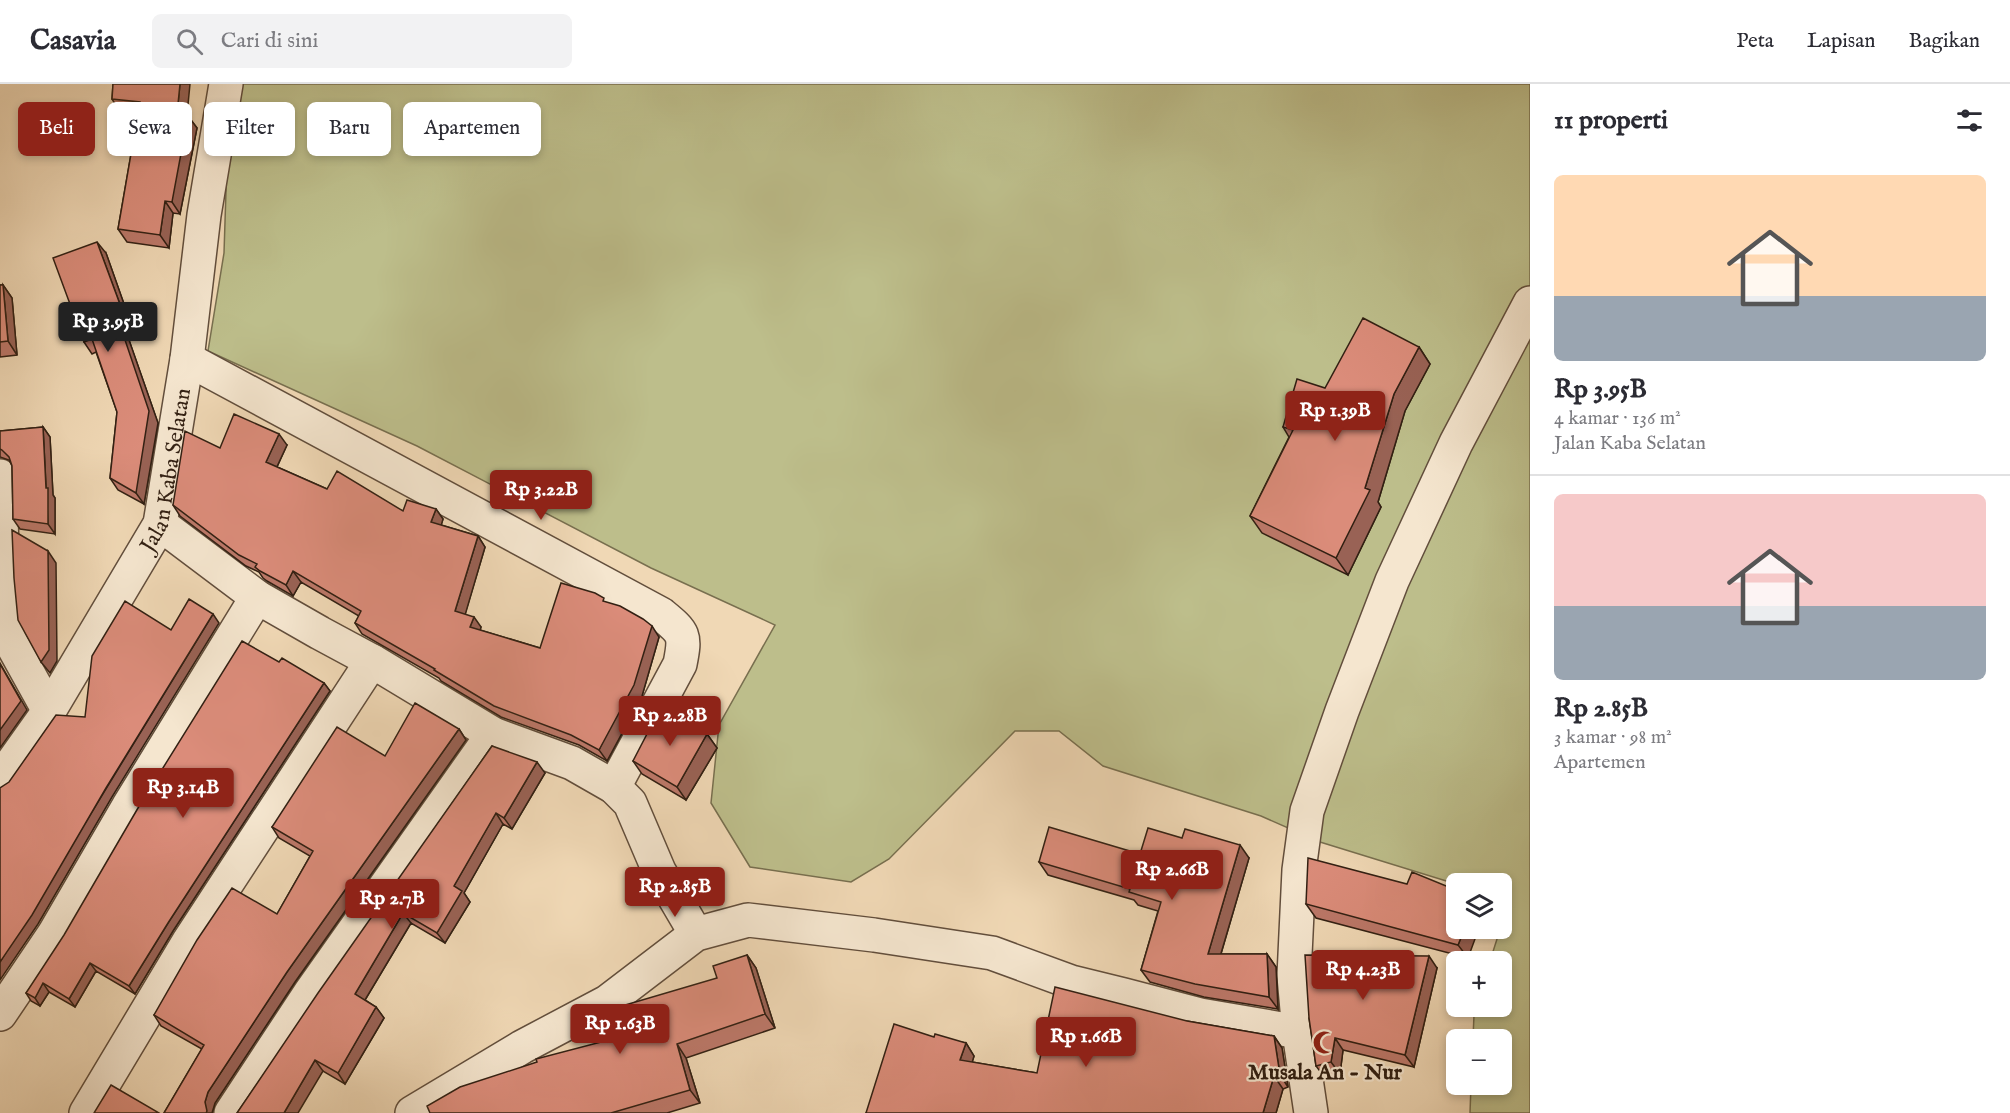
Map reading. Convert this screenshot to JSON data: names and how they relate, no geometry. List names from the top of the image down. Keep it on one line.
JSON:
{"streets":{"street":["Jalan Kaba Selatan"]},"places":{"mosque":["Musala An - Nur"]},"page":{"header":"Casavia","search":"Cari di sini","nav":["Peta","Lapisan","Bagikan"],"heading":"11 properti","chip":["Beli","Sewa","Filter","Baru","Apartemen"],"list":[{"name":"Rp 3.95B","note":"4 kamar · 136 m² · Jalan Kaba Selatan"},{"name":"Rp 2.85B","note":"3 kamar · 98 m² · Apartemen"}],"price":["Rp 3.95B","Rp 1.39B","Rp 3.22B","Rp 2.28B","Rp 3.14B","Rp 2.66B","Rp 2.85B","Rp 2.7B","Rp 4.23B","Rp 1.63B","Rp 1.66B"],"map_buttons":["+","−"]}}
